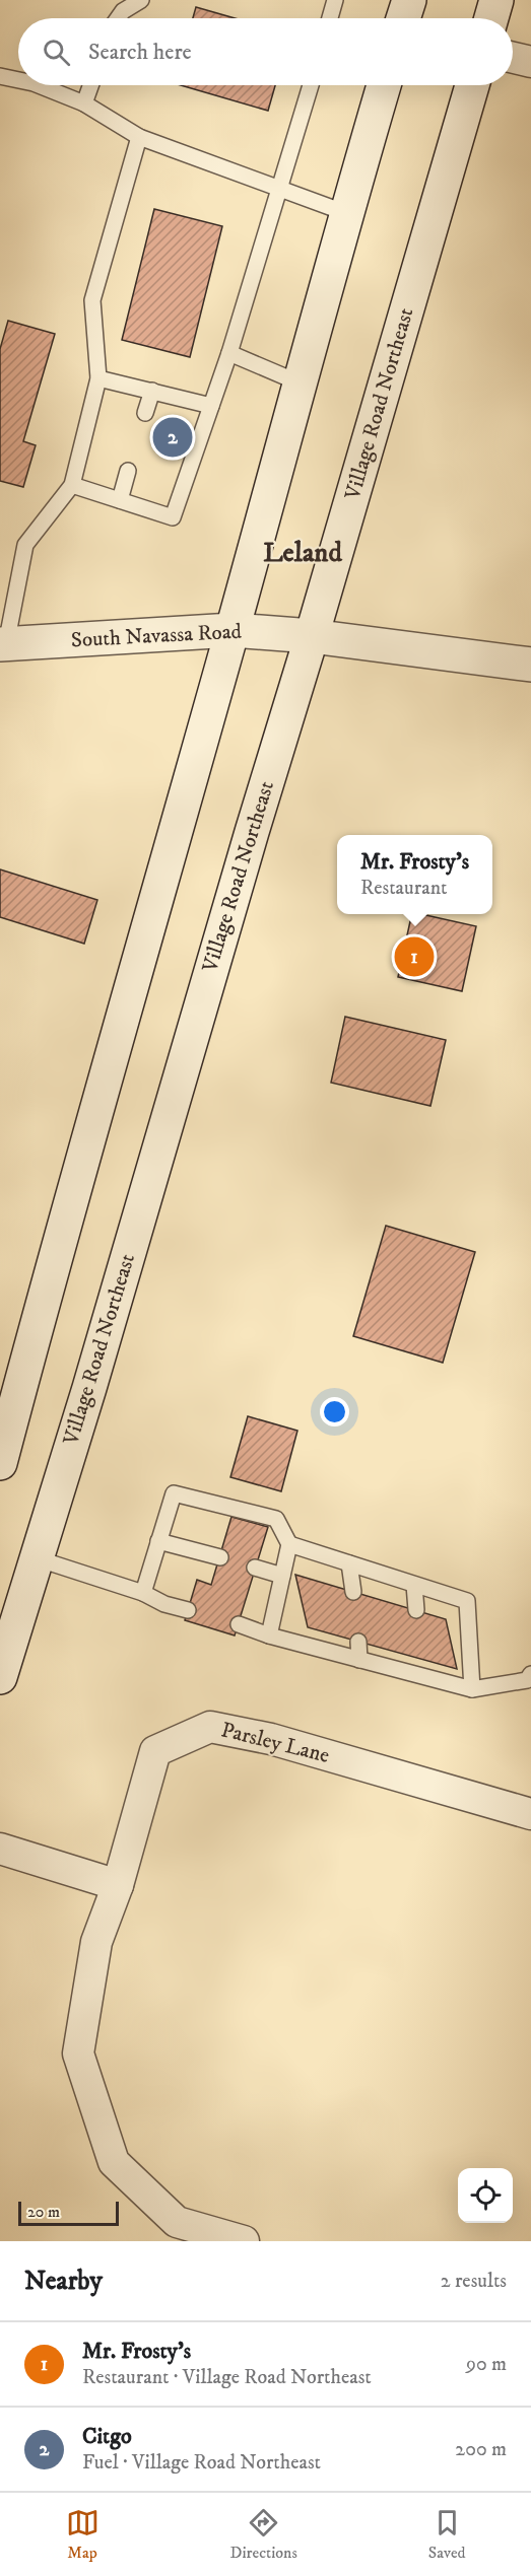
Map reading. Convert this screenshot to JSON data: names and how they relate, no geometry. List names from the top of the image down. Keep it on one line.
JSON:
{"streets":{"main road":["Village Road Northeast","South Navassa Road"],"street":["Parsley Lane"]},"crossings":[["Village Road Northeast","South Navassa Road"]],"districts":["Leland"],"scale_bar":"20 m","page":{"search":"Search here","pins":["2","1"],"popup":["Mr. Frosty's","Restaurant"],"scale":"20 m","heading":["Nearby","2 results"],"list":[{"mark":"1","name":"Mr. Frosty's","note":"Restaurant · Village Road Northeast","value":"90 m"},{"mark":"2","name":"Citgo","note":"Fuel · Village Road Northeast","value":"200 m"}],"nav":["Map","Directions","Saved"]}}
